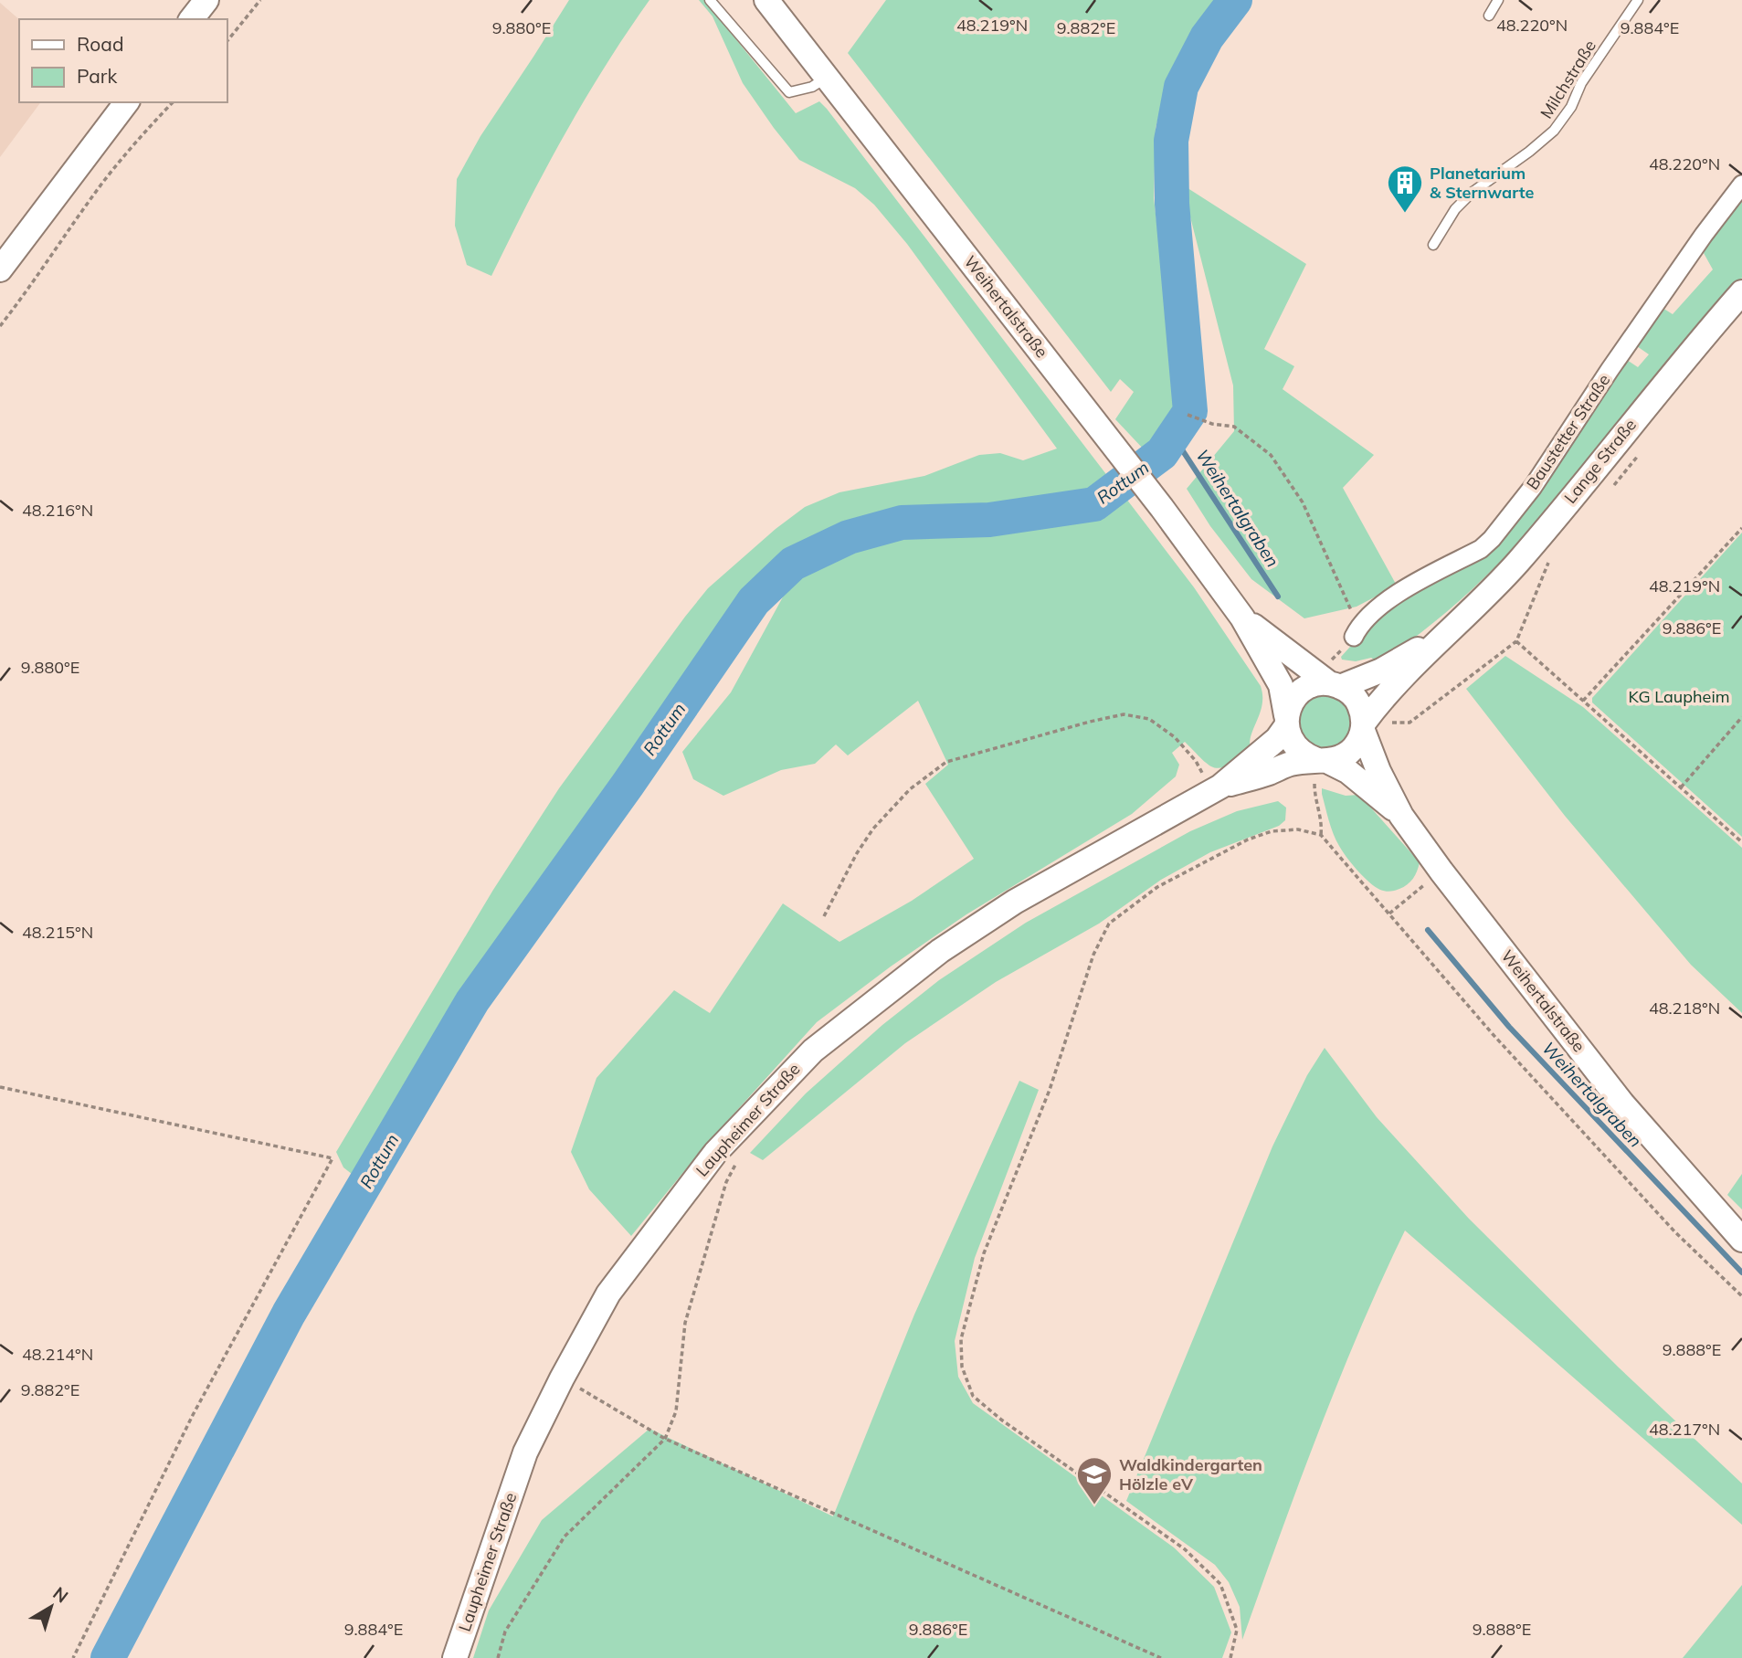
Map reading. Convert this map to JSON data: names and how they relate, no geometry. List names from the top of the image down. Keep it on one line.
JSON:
{"streets":{"street":["Weihertalstraße","Baustetter Straße","Lange Straße","Laupheimer Straße"],"lane":["Milchstraße"]},"crossings":[["Weihertalstraße","Lange Straße"],["Weihertalstraße","Laupheimer Straße"],["Lange Straße","Laupheimer Straße"]],"water":["Rottum","Weihertalgraben"],"parks":["KG Laupheim"],"places":{"building":["Planetarium & Sternwarte"],"school or university":["Waldkindergarten Hölzle eV"]},"legend":["Road","Park"],"north":"top right","coordinates":["48.219°N","48.220°N","9.882°E","9.884°E","9.880°E","48.216°N","9.886°E","48.215°N","48.218°N","9.888°E","48.214°N","48.217°N"]}
